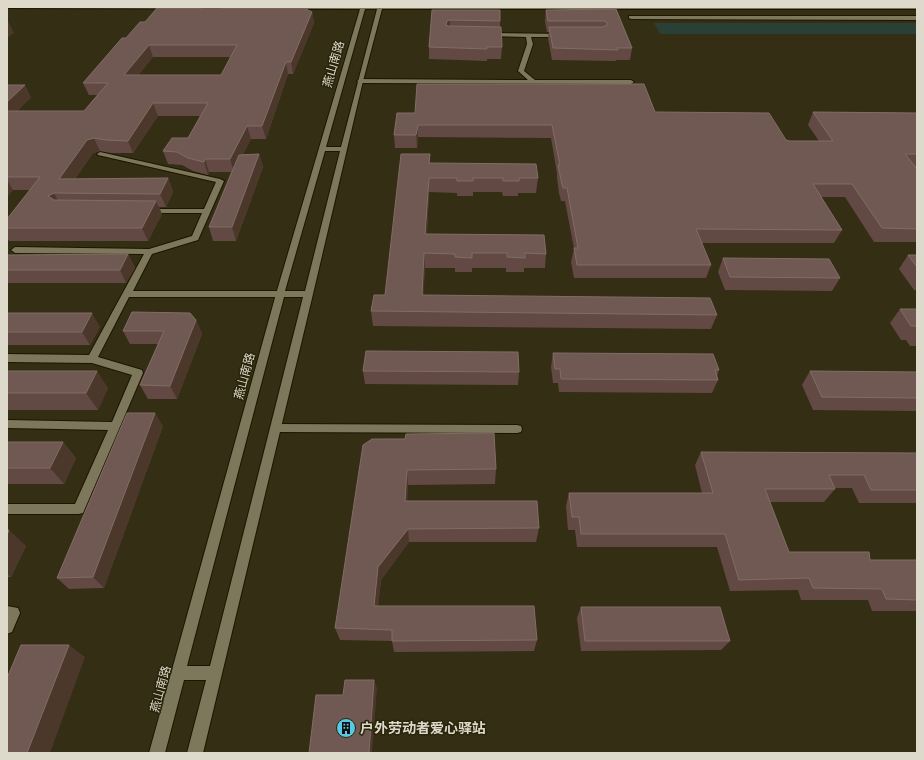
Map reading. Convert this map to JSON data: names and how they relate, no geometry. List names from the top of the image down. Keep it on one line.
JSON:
{"streets":{"street":["燕山南路"]},"places":{"building":["户外劳动者爱心驿站"]}}
